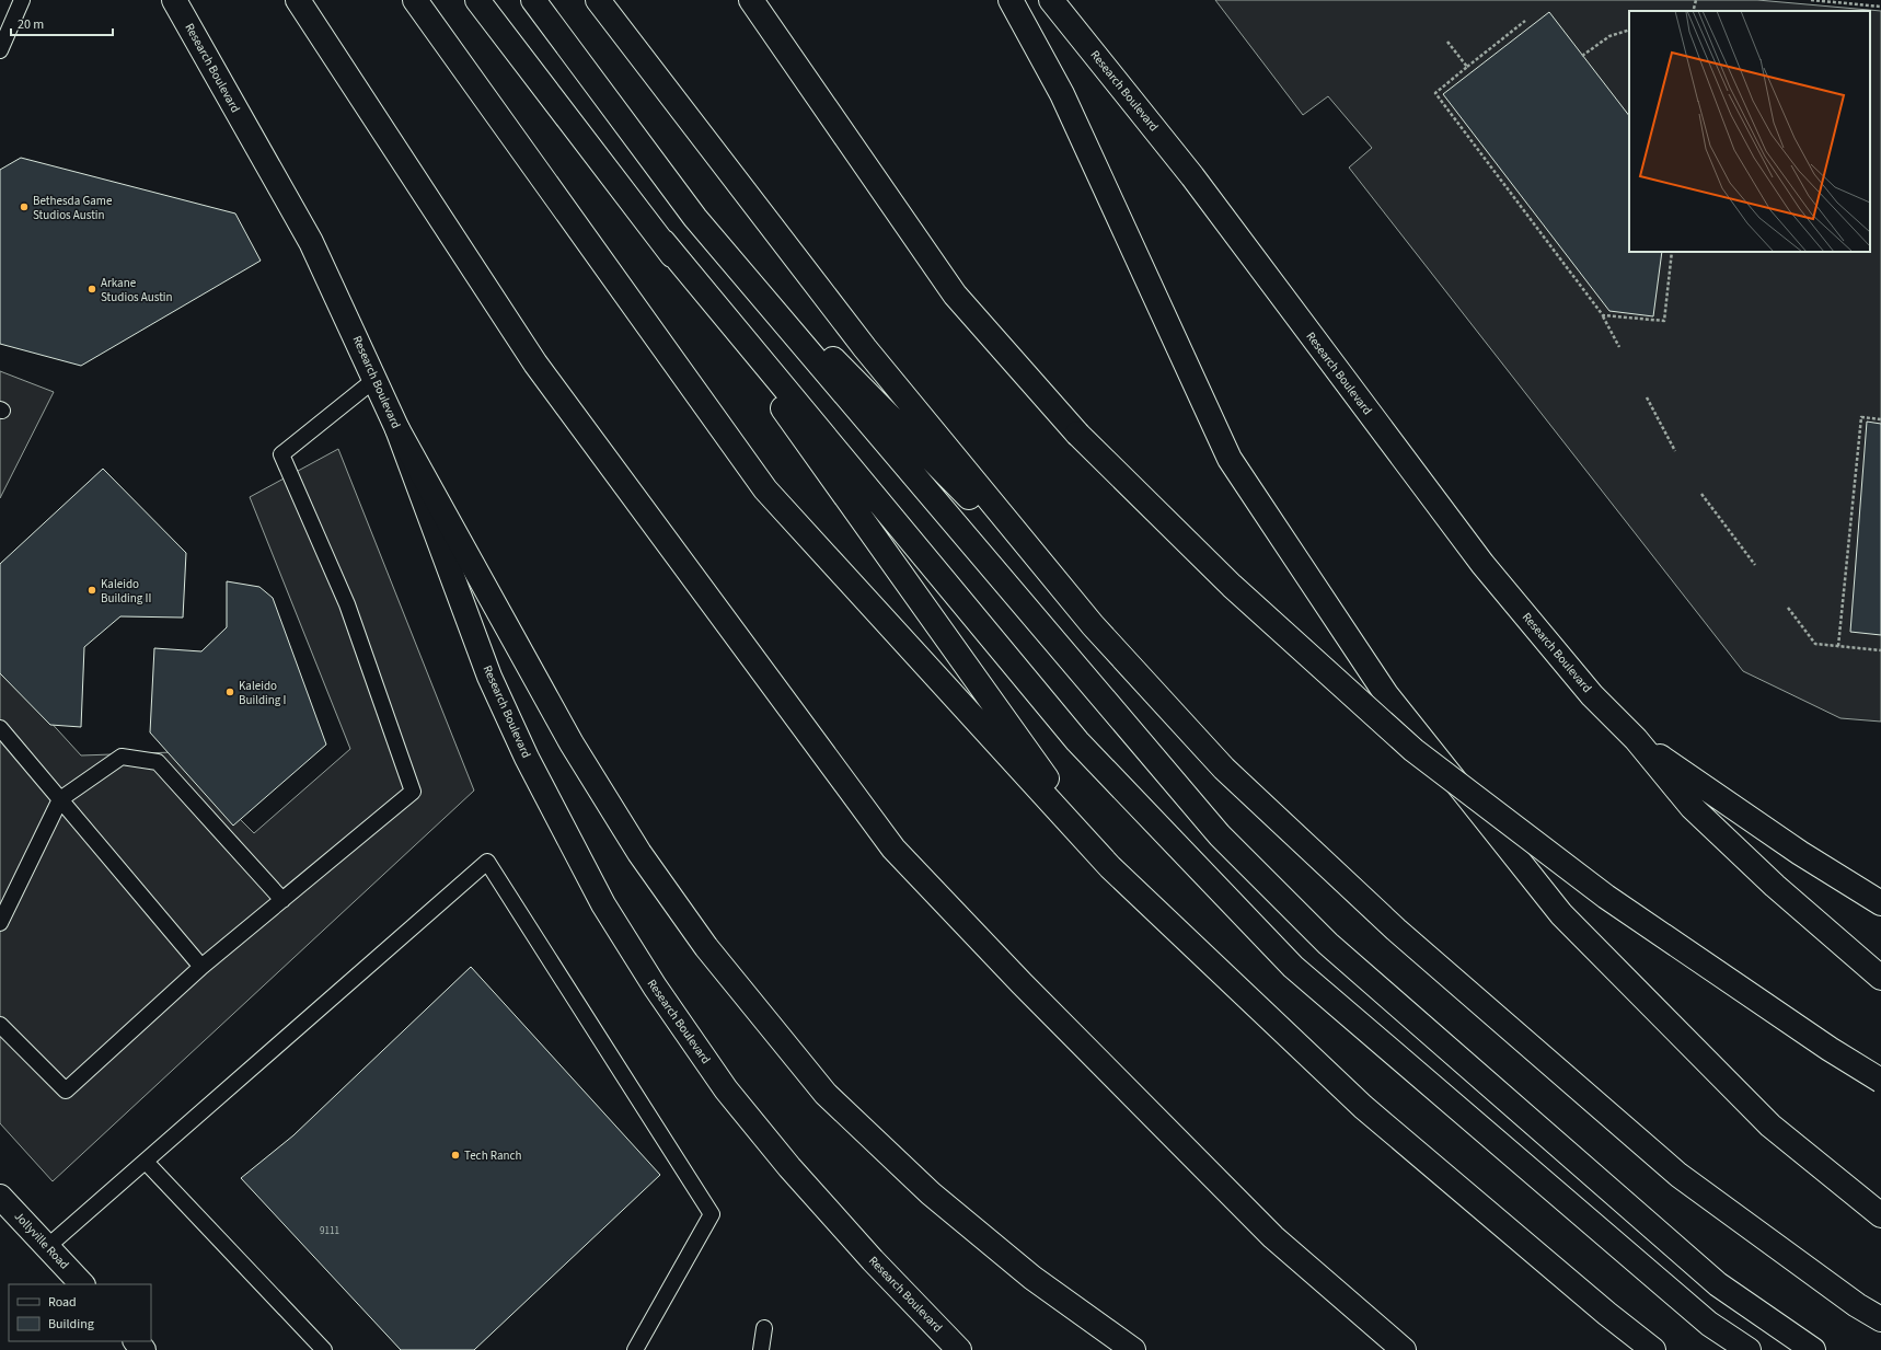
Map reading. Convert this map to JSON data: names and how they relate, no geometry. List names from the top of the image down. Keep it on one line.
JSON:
{"streets":{"main road":["Research Boulevard","Jollyville Road"]},"places":["Bethesda Game Studios Austin","Arkane Studios Austin","Kaleido Building II","Kaleido Building I","Tech Ranch"],"house_numbers":["9111"],"legend":["Road","Building"],"scale_bar":"20 m"}
